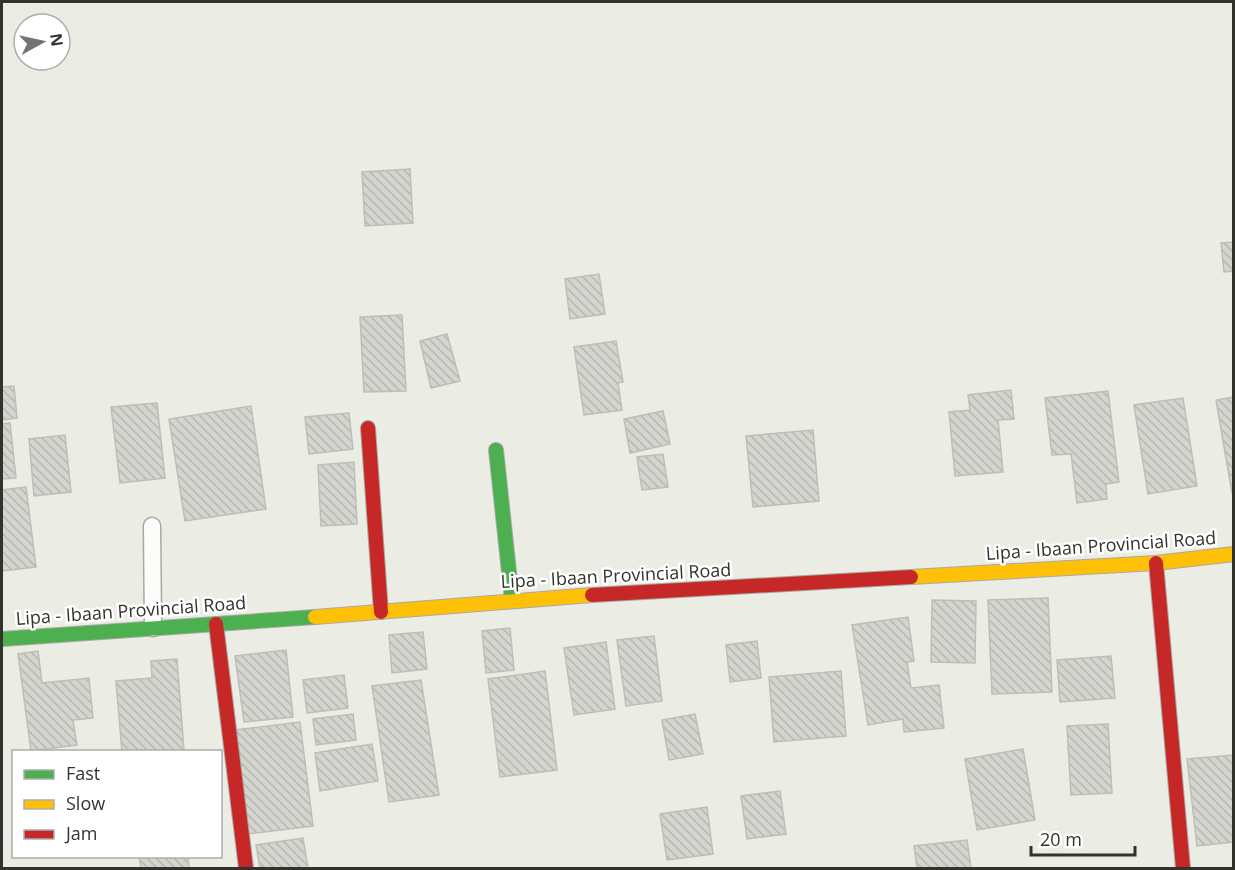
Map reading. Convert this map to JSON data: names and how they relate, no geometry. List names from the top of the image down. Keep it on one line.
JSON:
{"streets":{"main road":["Lipa - Ibaan Provincial Road"]},"legend":["Fast","Slow","Jam"],"scale_bar":"20 m","north":"right"}
